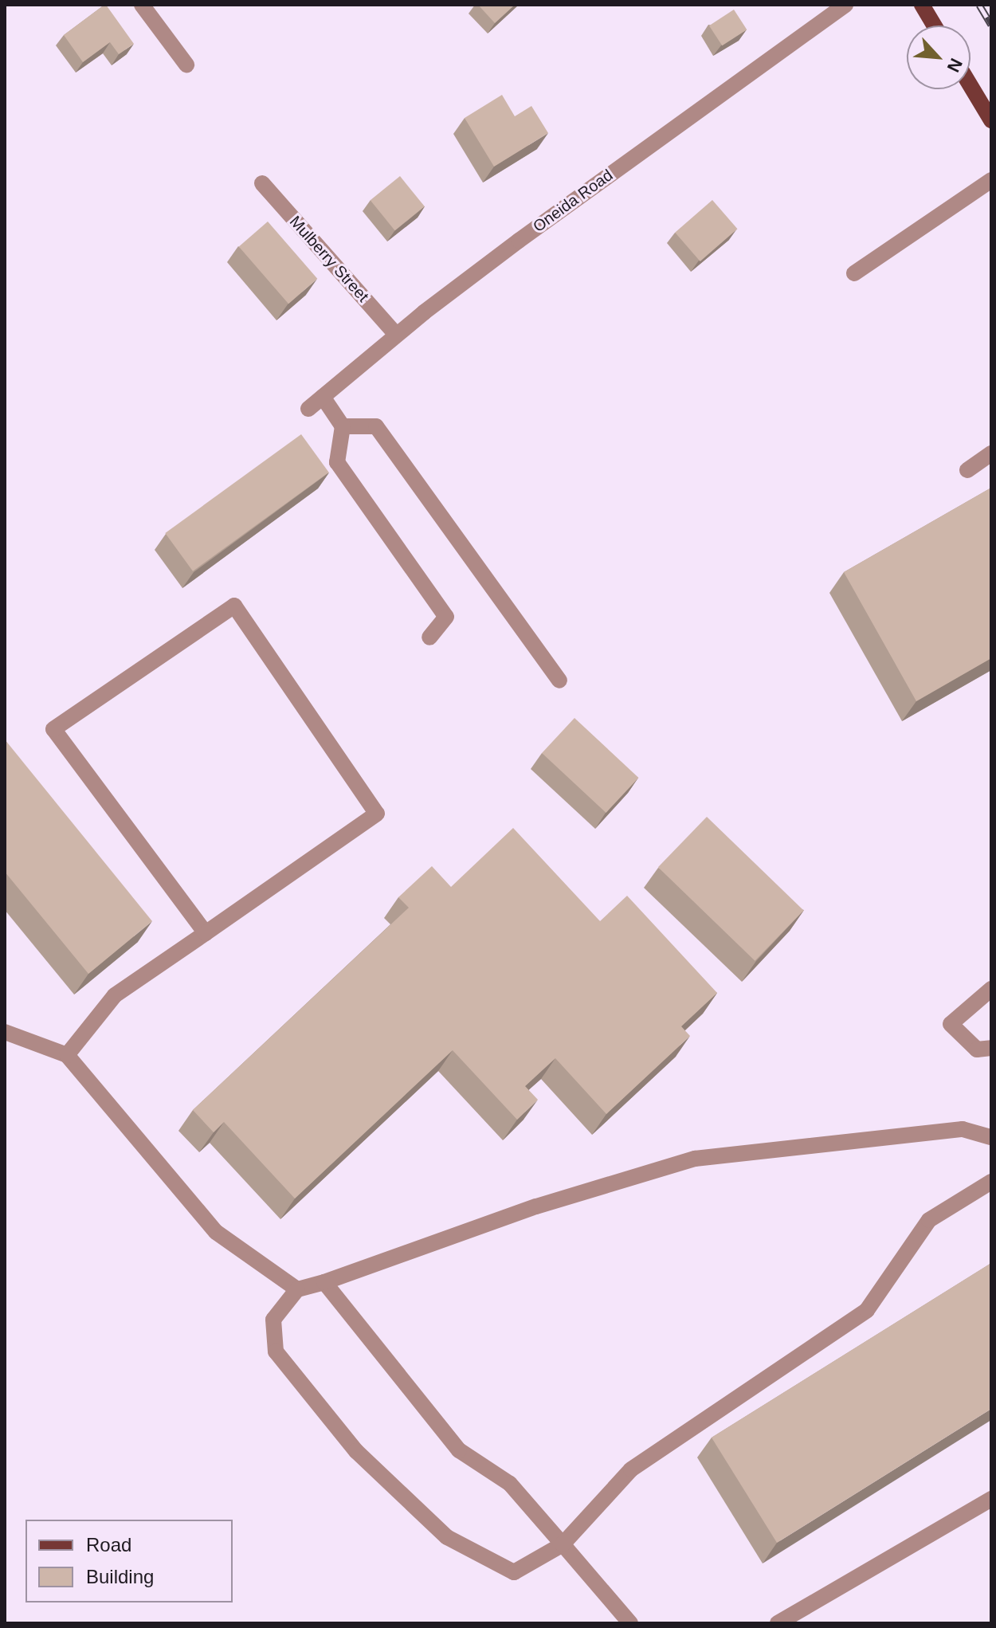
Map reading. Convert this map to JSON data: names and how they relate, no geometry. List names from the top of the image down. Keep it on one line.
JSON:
{"streets":{"street":["Oneida Road","Mulberry Street"]},"crossings":[["Oneida Road","Mulberry Street"]],"legend":["Road","Building"],"north":"bottom right"}
